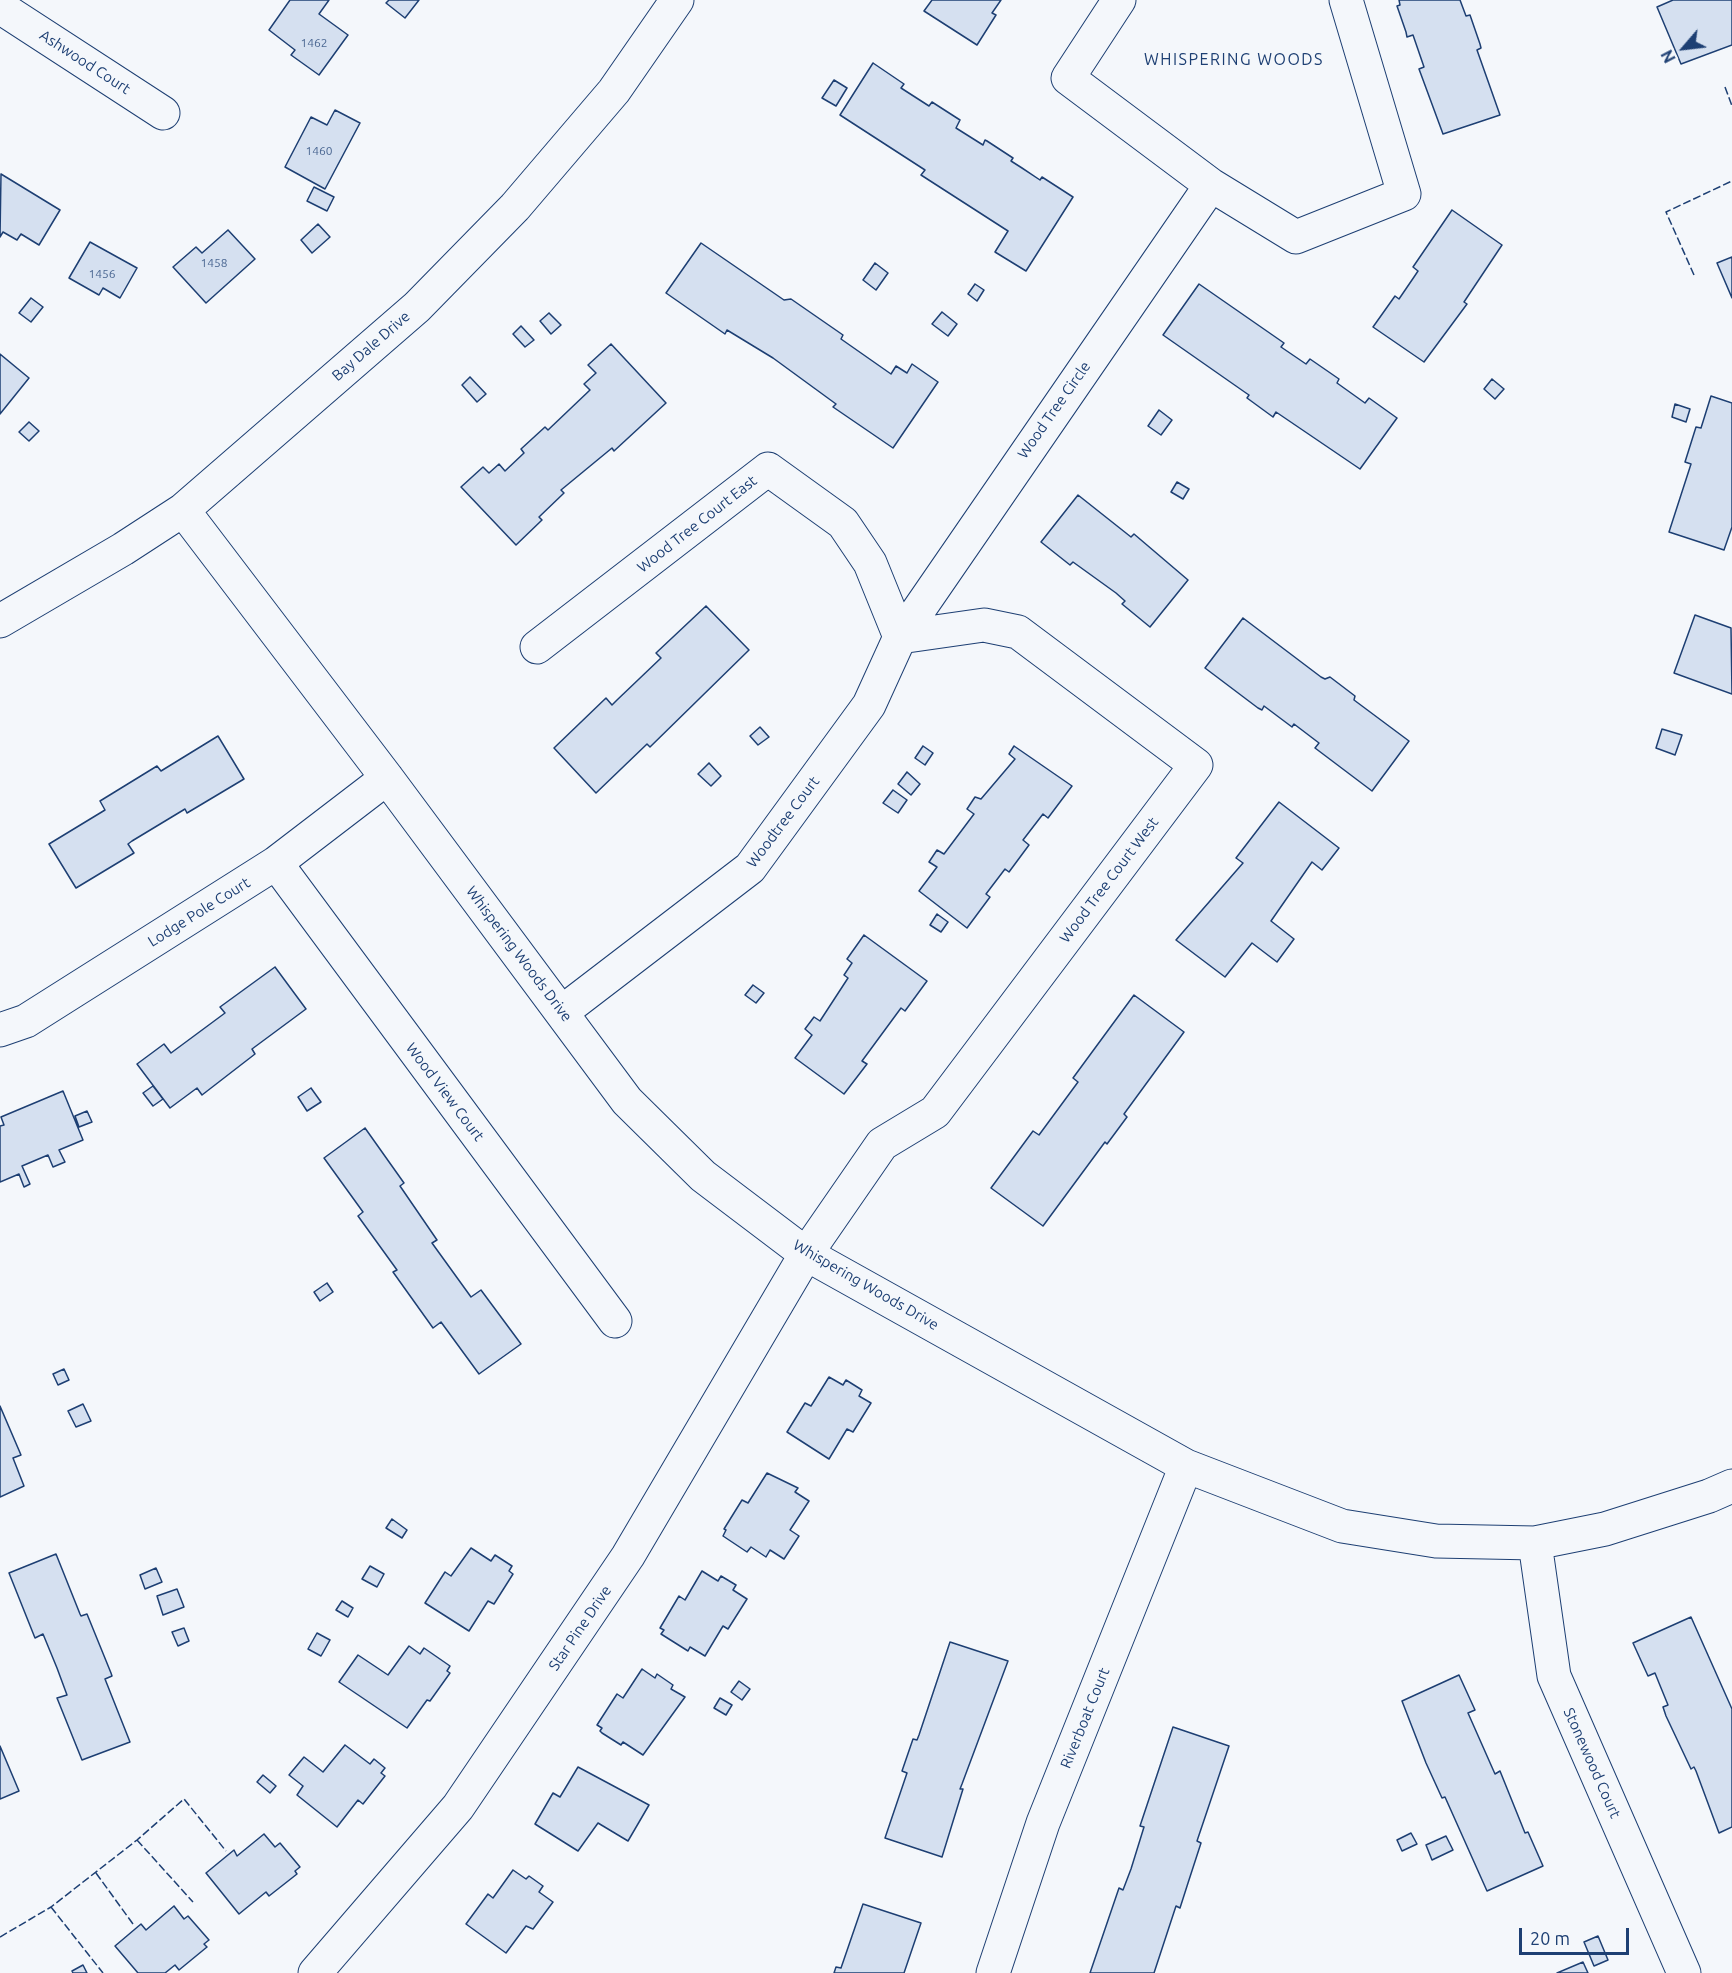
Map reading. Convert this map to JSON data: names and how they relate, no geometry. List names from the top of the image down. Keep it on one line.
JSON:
{"streets":{"street":["Ashwood Court","Bay Dale Drive","Wood Tree Circle","Wood Tree Court East","Woodtree Court","Wood Tree Court West","Lodge Pole Court","Whispering Woods Drive","Wood View Court","Star Pine Drive","Riverboat Court","Stonewood Court"]},"crossings":[["Bay Dale Drive","Whispering Woods Drive"],["Wood Tree Circle","Wood Tree Court East"],["Wood Tree Circle","Woodtree Court"],["Wood Tree Circle","Wood Tree Court West"],["Wood Tree Court East","Woodtree Court"],["Wood Tree Court East","Wood Tree Court West"],["Woodtree Court","Wood Tree Court West"],["Woodtree Court","Whispering Woods Drive"],["Wood Tree Court West","Whispering Woods Drive"],["Wood Tree Court West","Star Pine Drive"],["Lodge Pole Court","Whispering Woods Drive"],["Lodge Pole Court","Wood View Court"],["Whispering Woods Drive","Star Pine Drive"],["Whispering Woods Drive","Riverboat Court"],["Whispering Woods Drive","Stonewood Court"]],"districts":["WHISPERING WOODS"],"house_numbers":["1462","1460","1458","1456"],"scale_bar":"20 m","north":"bottom left"}
